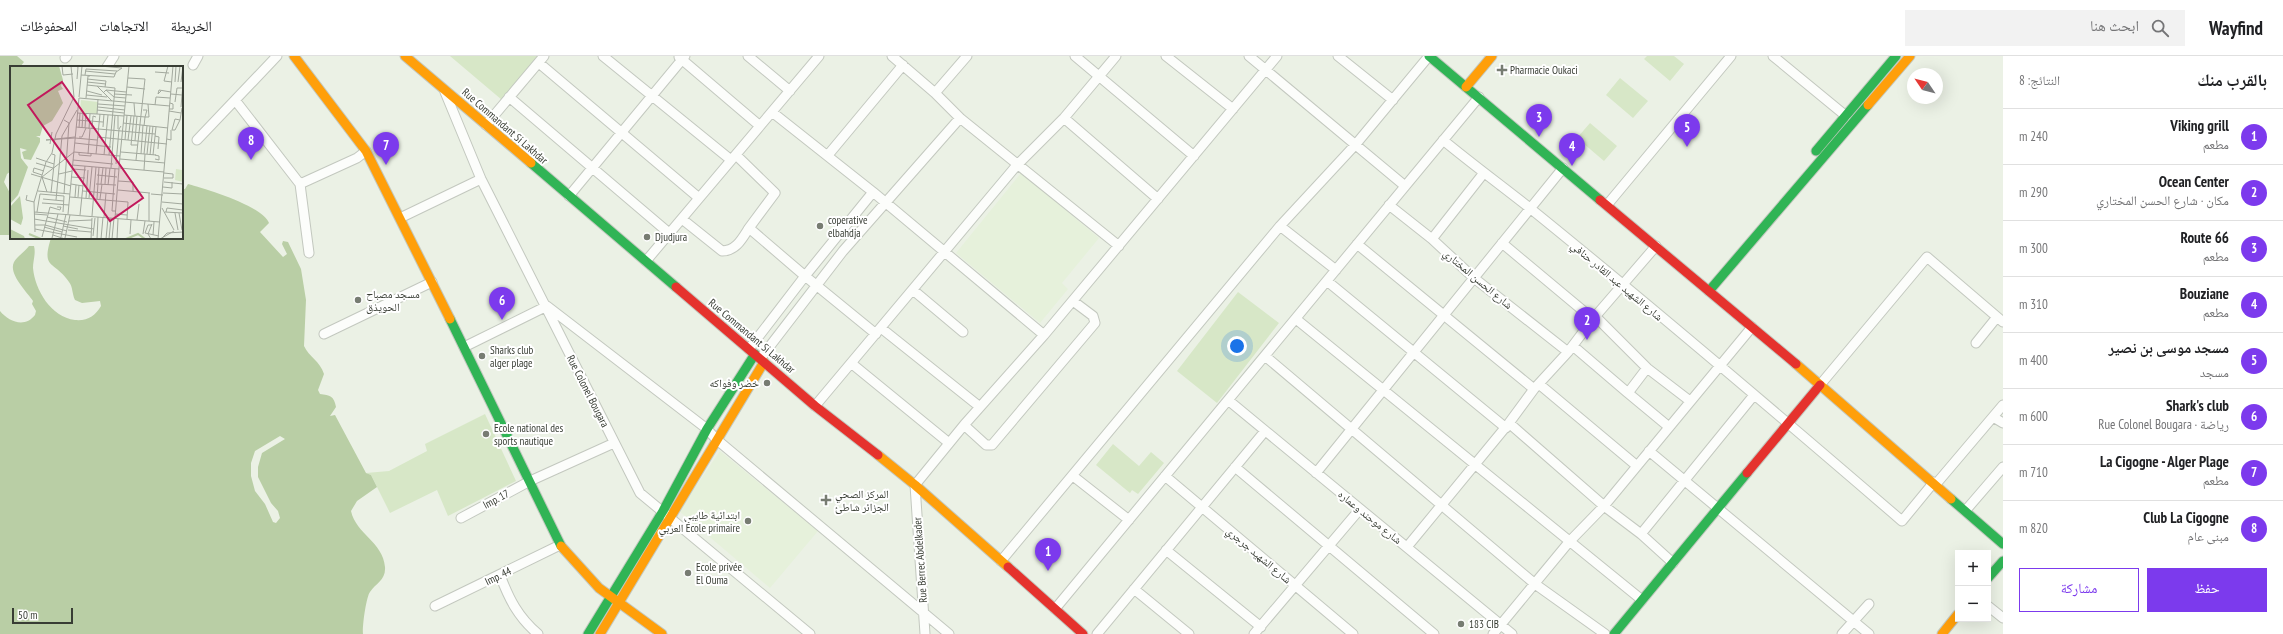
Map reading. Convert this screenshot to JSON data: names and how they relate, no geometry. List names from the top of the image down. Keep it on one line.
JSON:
{"streets":{"main road":["Rue Commandant Si Lakhdar"],"street":["شارع الحسن المختاري","شارع الشهيد عبد القادر حنافي","Rue Colonel Bougara","Imp. 17","شارع موحند وعماره","شارع الشهيد جرجري","Rue Berrec Abdelkader","Imp. 44"]},"crossings":[["Rue Commandant Si Lakhdar","Rue Colonel Bougara"],["Rue Commandant Si Lakhdar","Rue Berrec Abdelkader"],["Rue Colonel Bougara","Imp. 17"]],"places":{"health":["Pharmacie Oukaci","المركز الصحي الجزائر شاطئ"],"other":["coperative elbahdja","Djudjura","مسجد مصباح الحويذق","Sharks club alger plage","خضر وفواكه","Ecole national des sports nautique","ابتدائية طايبي العربي École primaire","Ecole privée El Ouma","183 CIB"]},"scale_bar":"50 m","north":"top left","page":{"header":"Wayfind","search":"ابحث هنا","nav":["الخريطة","الاتجاهات","المحفوظات"],"heading":["بالقرب منك","النتائج: 8"],"pins":["3","5","8","7","4","6","2","1"],"list":[{"mark":"1","name":"Viking grill","note":"مطعم","value":"240 m"},{"mark":"2","name":"Ocean Center","note":"مكان · شارع الحسن المختاري","value":"290 m"},{"mark":"3","name":"Route 66","note":"مطعم","value":"300 m"},{"mark":"4","name":"Bouziane","note":"مطعم","value":"310 m"},{"mark":"5","name":"مسجد موسى بن نصير","note":"مسجد","value":"400 m"},{"mark":"6","name":"Shark's club","note":"رياضة · Rue Colonel Bougara","value":"600 m"},{"mark":"7","name":"La Cigogne - Alger Plage","note":"مطعم","value":"710 m"},{"mark":"8","name":"Club La Cigogne","note":"مبنى عام","value":"820 m"}],"map_buttons":["+","−"],"buttons":["حفظ","مشاركة"],"scale":"50 m"}}
